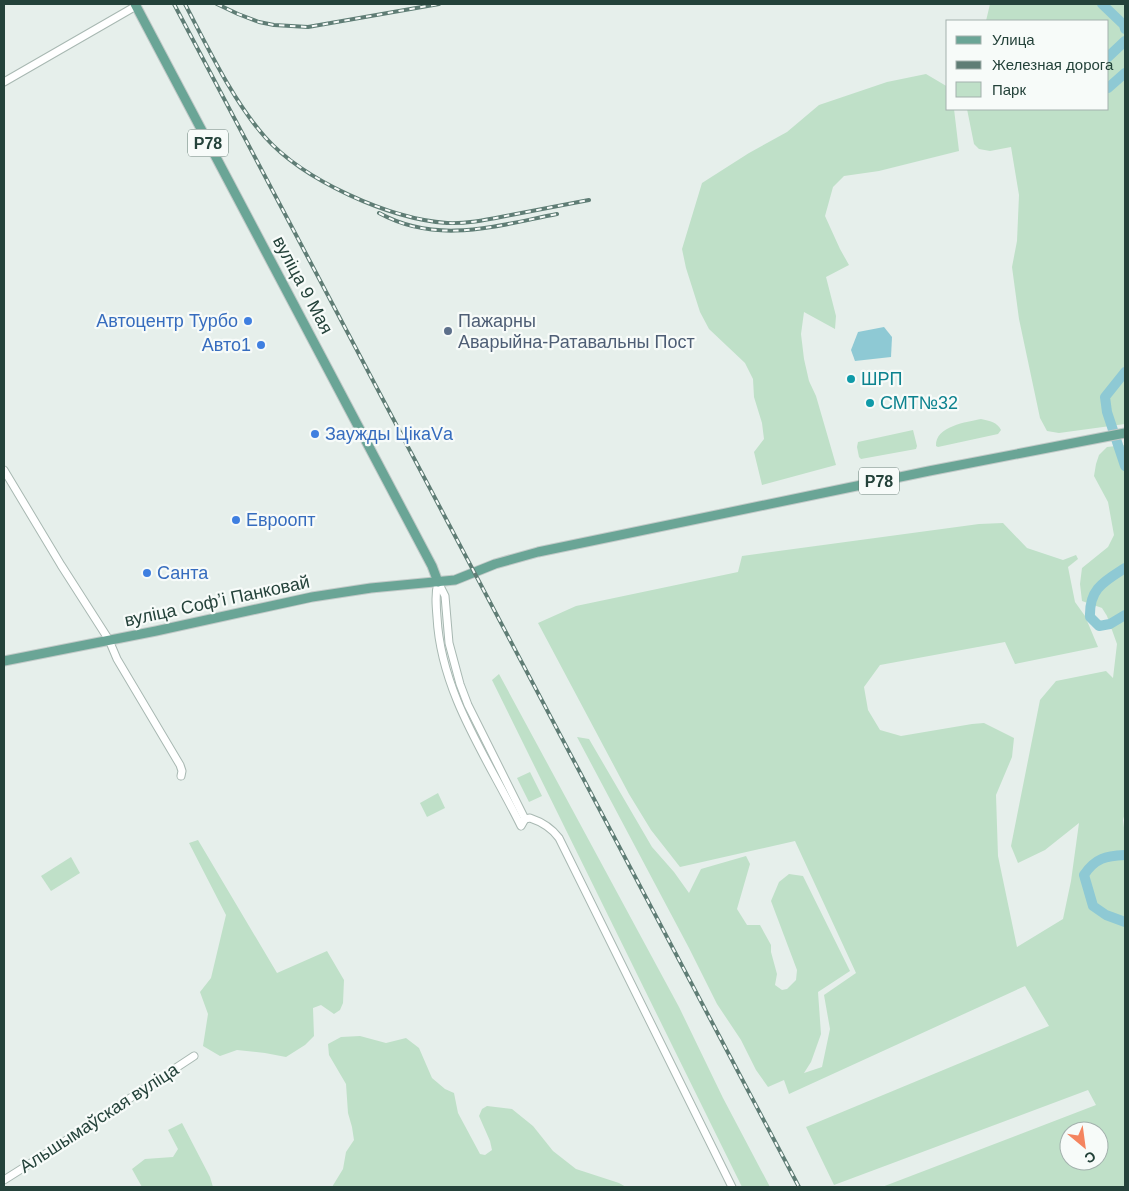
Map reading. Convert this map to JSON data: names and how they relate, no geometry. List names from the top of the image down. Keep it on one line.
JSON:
{"streets":{"main road":["Р78","вуліца 9 Мая","вуліца Софʼі Панковай"],"street":["Альшымаўская вуліца"]},"crossings":[["Р78","вуліца 9 Мая"],["Р78","вуліца Софʼі Панковай"],["вуліца 9 Мая","вуліца Софʼі Панковай"]],"places":["Автоцентр Турбо","Пажарны Аварыйна-Ратавальны Пост","Авто1","ШРП","СМТ№32","Заужды ЦікаVа","Евроопт","Санта"],"legend":["Улица","Железная дорога","Парк"],"north":"bottom right"}
